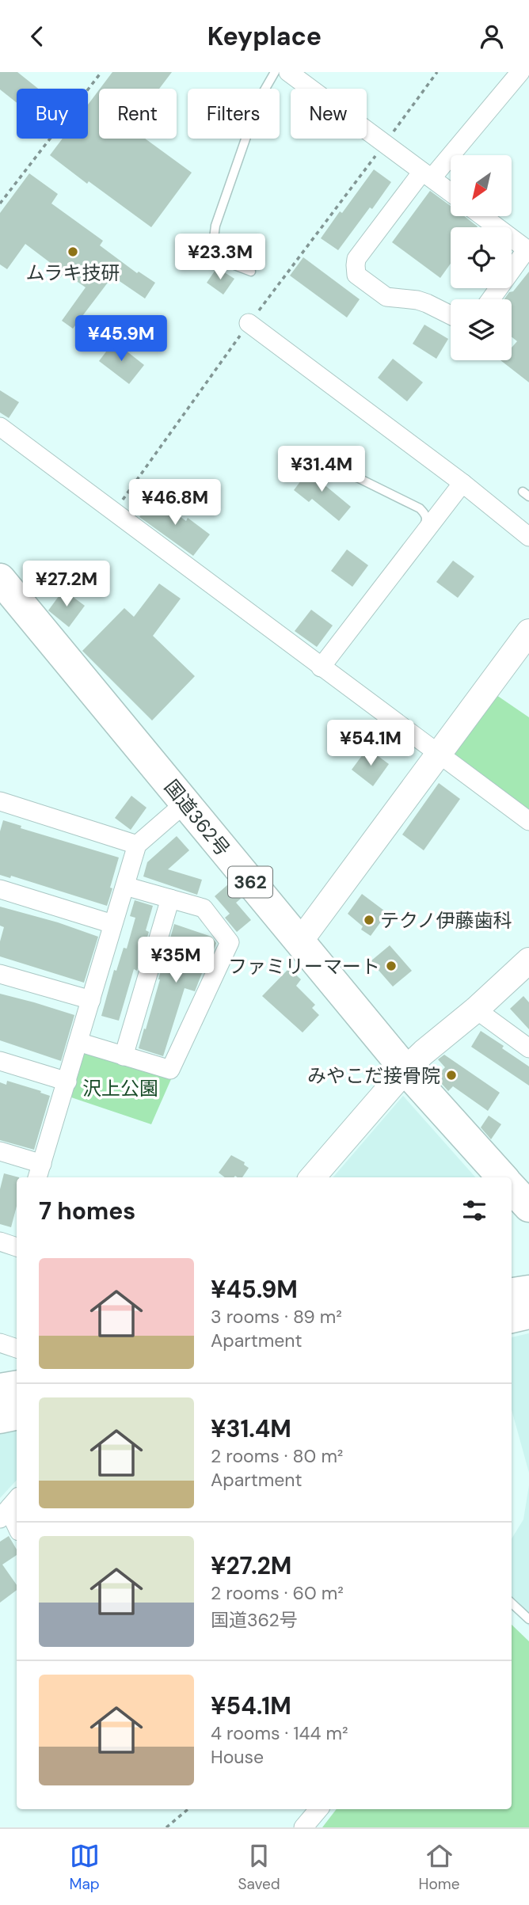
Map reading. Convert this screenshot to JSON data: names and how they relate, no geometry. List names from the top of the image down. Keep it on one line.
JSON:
{"streets":{"highway":["国道362号","362"]},"parks":["沢上公園"],"places":["ムラキ技研","テクノ伊藤歯科","ファミリーマート","みやこだ接骨院"],"north":"bottom left","page":{"header":"Keyplace","chip":["Buy","Rent","Filters","New"],"price":["¥23.3M","¥45.9M","¥31.4M","¥46.8M","¥27.2M","¥54.1M","¥35M"],"heading":"7 homes","list":[{"name":"¥45.9M","note":"3 rooms · 89 m² · Apartment"},{"name":"¥31.4M","note":"2 rooms · 80 m² · Apartment"},{"name":"¥27.2M","note":"2 rooms · 60 m² · 国道362号"},{"name":"¥54.1M","note":"4 rooms · 144 m² · House"}],"tabs":["Map","Saved","Home"]}}
